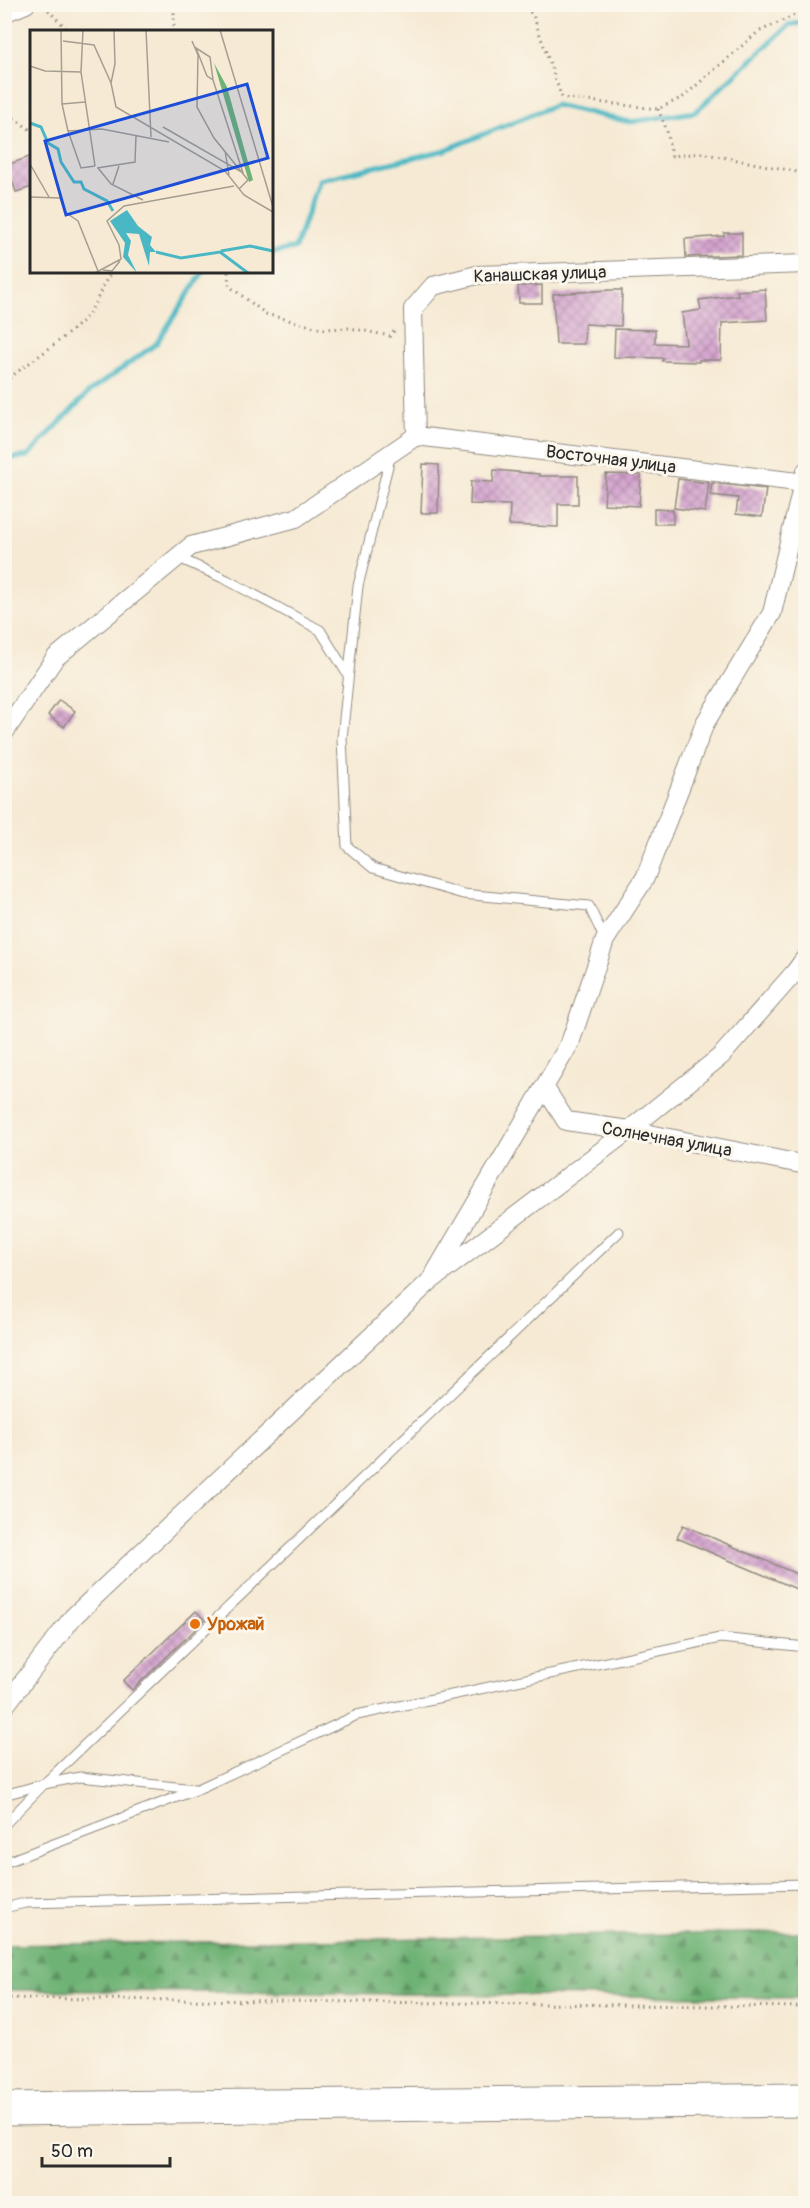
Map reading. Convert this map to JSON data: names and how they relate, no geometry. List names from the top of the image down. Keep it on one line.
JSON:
{"streets":{"street":["Канашская улица","Восточная улица","Солнечная улица"]},"places":["Урожай"],"scale_bar":"50 m"}
